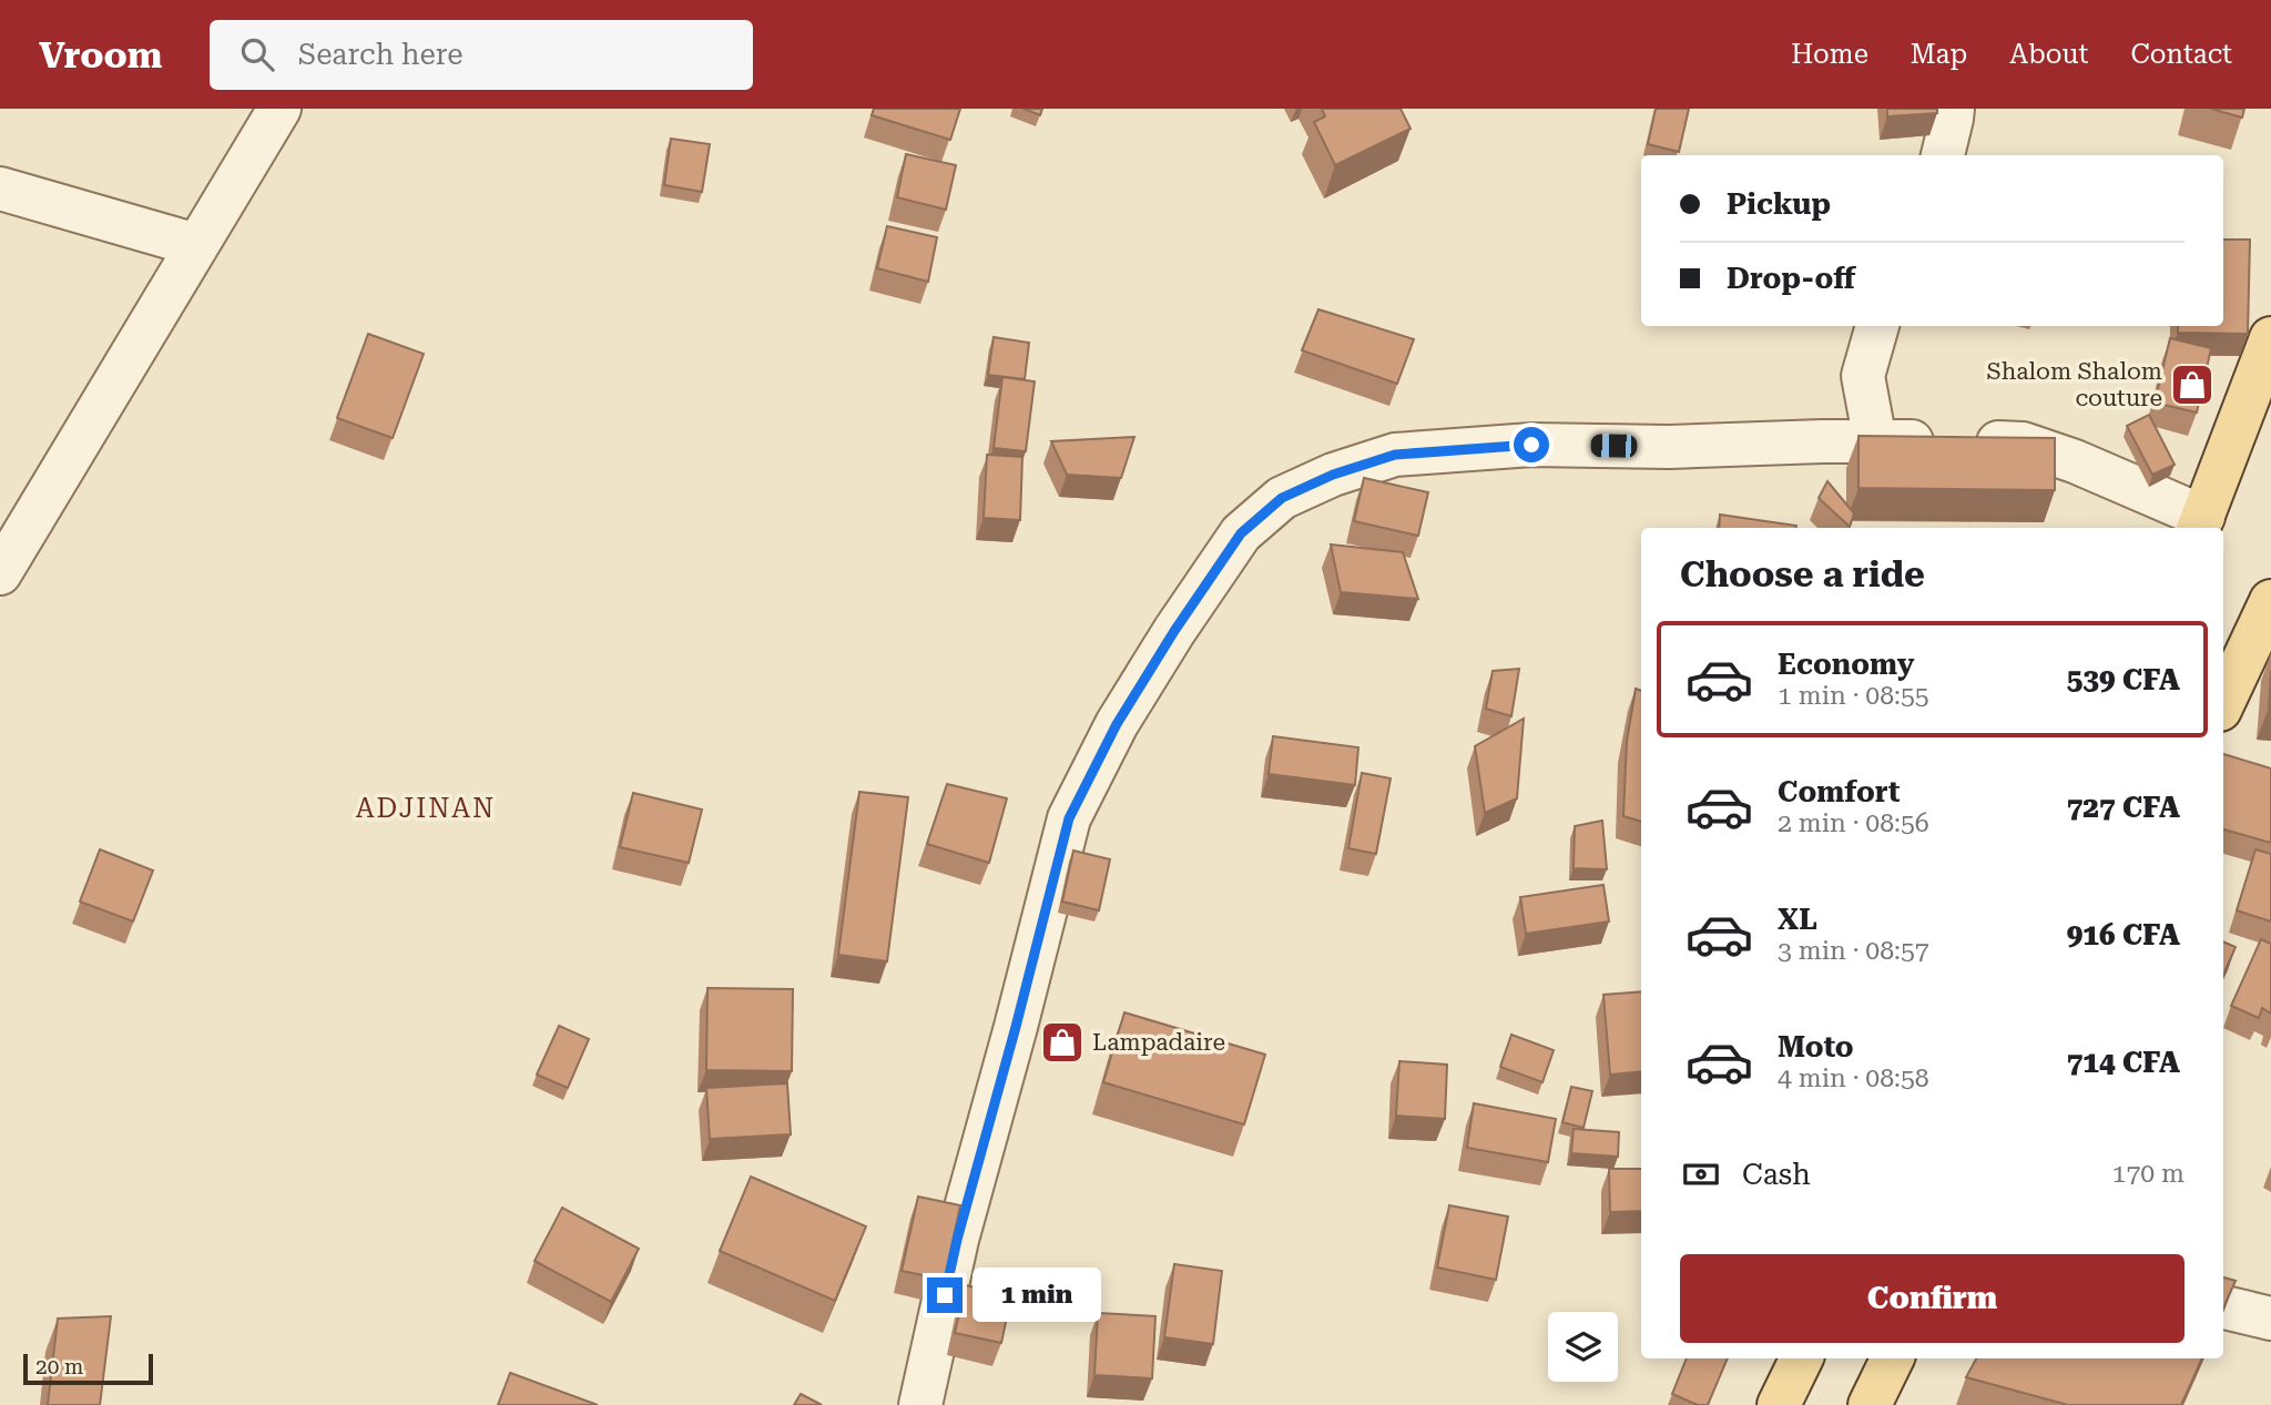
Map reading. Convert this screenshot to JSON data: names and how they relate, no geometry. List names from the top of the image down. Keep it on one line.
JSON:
{"districts":["ADJINAN"],"places":{"shop":["Shalom Shalom couture","Lampadaire"]},"scale_bar":"20 m","page":{"header":"Vroom","search":"Search here","nav":["Home","Map","About","Contact"],"banner":["Pickup","Drop-off"],"heading":"Choose a ride","list":[{"name":"Economy","note":"1 min · 08:55","value":"539 CFA"},{"name":"Comfort","note":"2 min · 08:56","value":"727 CFA"},{"name":"XL","note":"3 min · 08:57","value":"916 CFA"},{"name":"Moto","note":"4 min · 08:58","value":"714 CFA"}],"pay":["Cash","170 m"],"buttons":"Confirm","bubble":"1 min","scale":"20 m"}}
